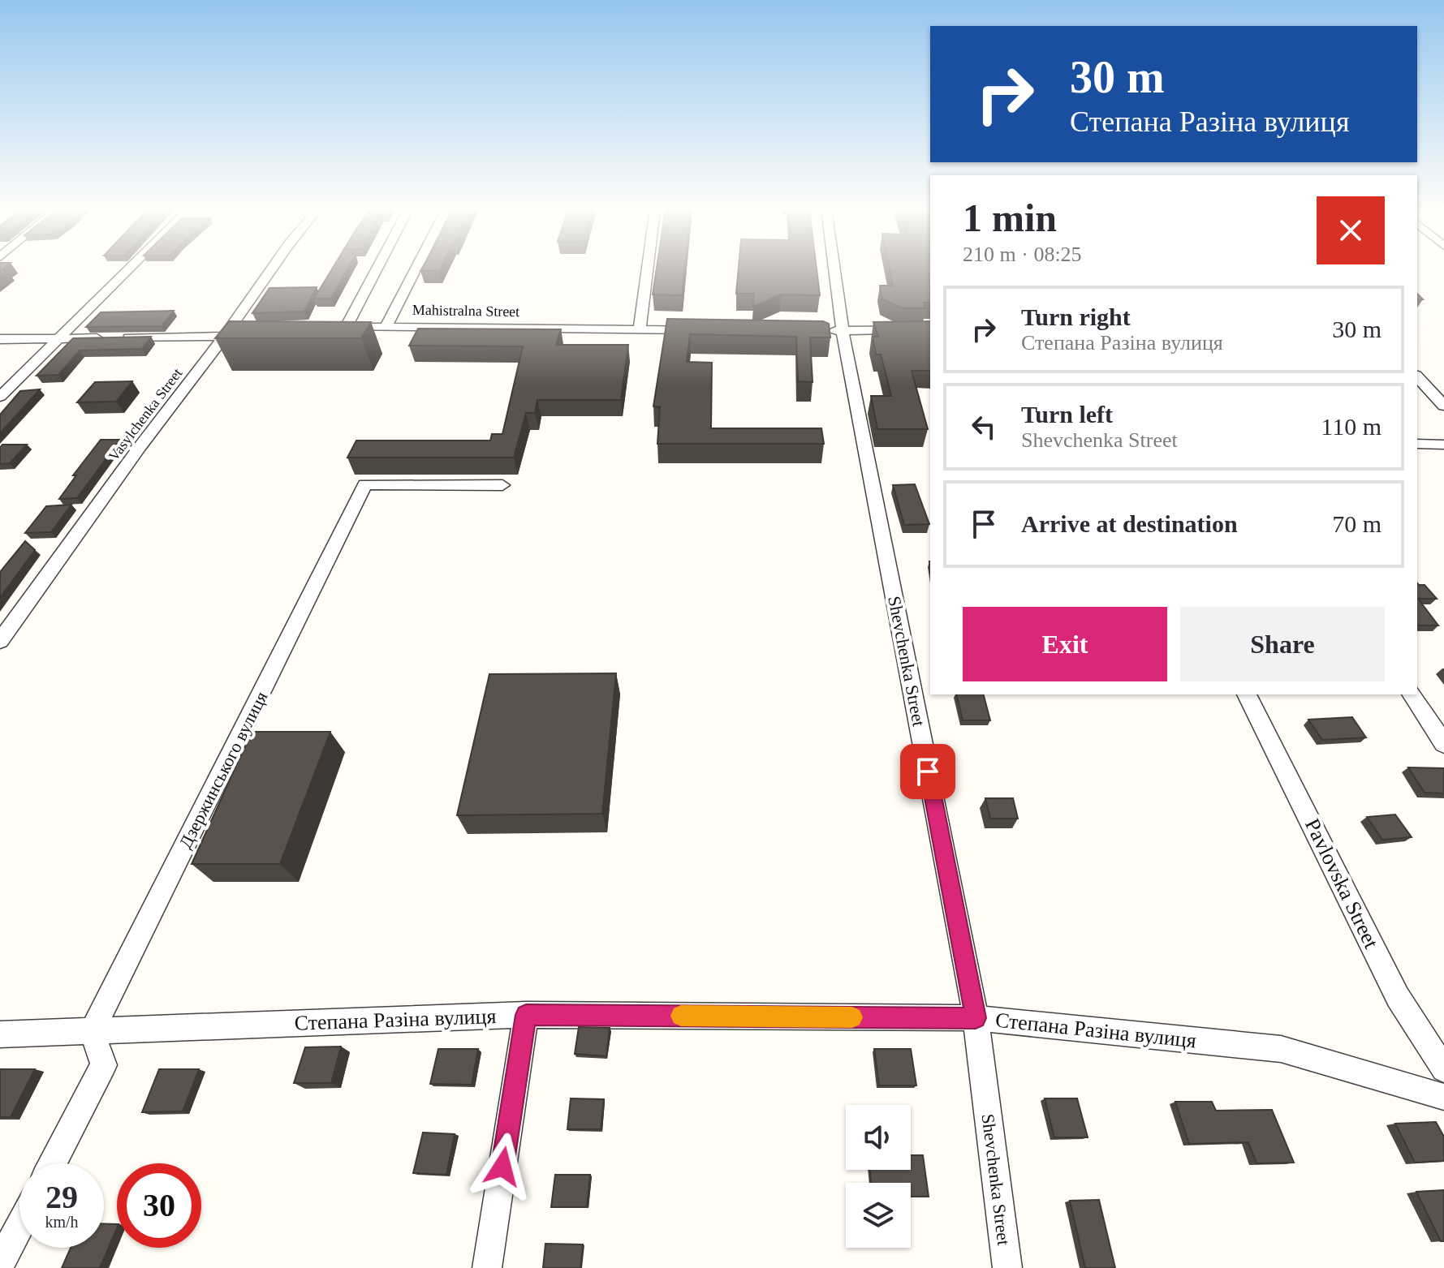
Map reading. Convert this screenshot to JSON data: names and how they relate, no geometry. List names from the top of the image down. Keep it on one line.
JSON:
{"streets":{"street":["Mahistralna Street","Vasylchenka Street","Shevchenka Street","Дзержинського вулиця","Pavlovska Street","Степана Разіна вулиця"]},"crossings":[["Shevchenka Street","Степана Разіна вулиця"],["Дзержинського вулиця","Степана Разіна вулиця"]],"page":{"turn":["30 m","Степана Разіна вулиця"],"heading":["1 min","210 m · 08:25"],"list":[{"name":"Turn right","note":"Степана Разіна вулиця","value":"30 m"},{"name":"Turn left","note":"Shevchenka Street","value":"110 m"},{"name":"Arrive at destination","value":"70 m"}],"buttons":["Exit","Share"],"speed":"29 km/h","limit":"30"}}
